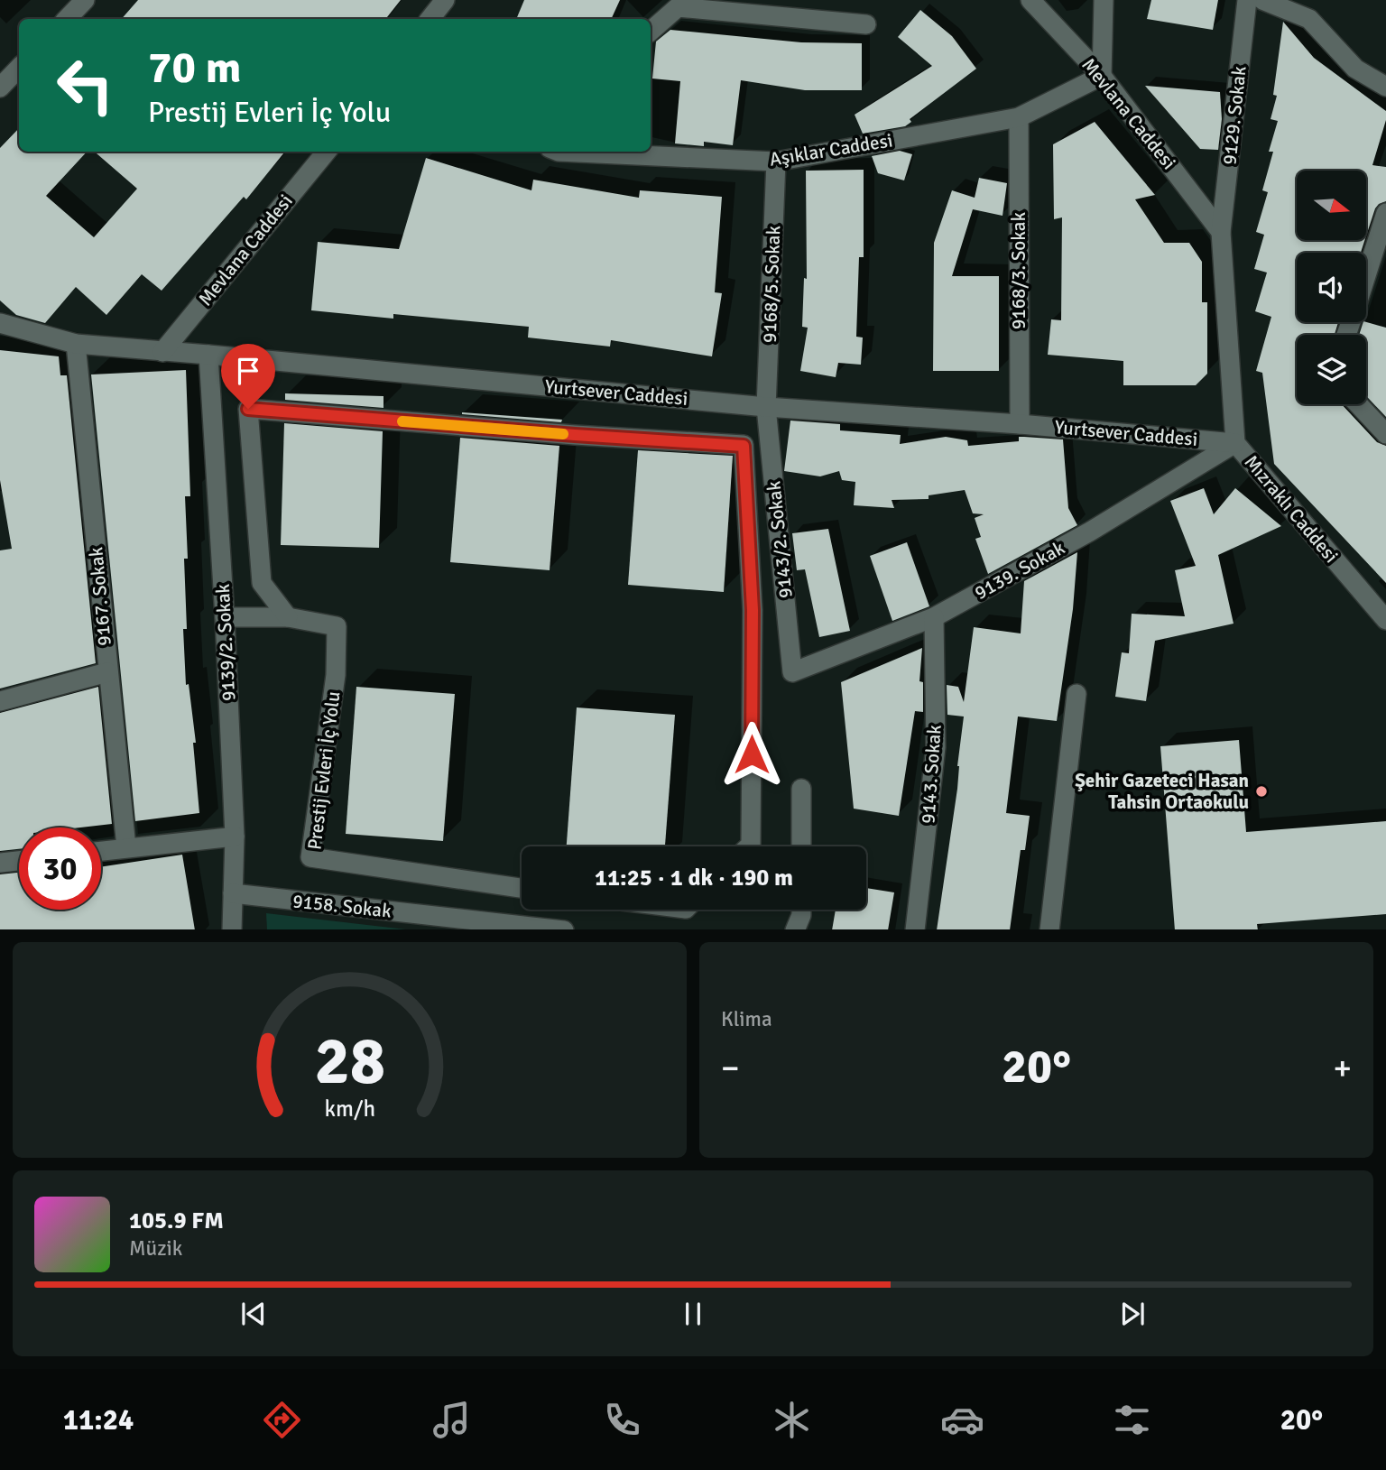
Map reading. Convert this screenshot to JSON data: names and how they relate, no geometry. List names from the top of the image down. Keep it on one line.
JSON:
{"streets":{"street":["Mevlana Caddesi","9129. Sokak","Aşıklar Caddesi","9168/3. Sokak","9168/5. Sokak","Yurtsever Caddesi","Mızraklı Caddesi","9143/2. Sokak","9139. Sokak","9167. Sokak","9139/2. Sokak","Prestij Evleri İç Yolu","9143. Sokak","9158. Sokak"]},"crossings":[["Mevlana Caddesi","9129. Sokak"],["Mevlana Caddesi","Aşıklar Caddesi"],["Mevlana Caddesi","Yurtsever Caddesi"],["Mevlana Caddesi","Mızraklı Caddesi"],["9129. Sokak","Mızraklı Caddesi"],["Aşıklar Caddesi","9168/3. Sokak"],["Aşıklar Caddesi","9168/5. Sokak"],["9168/3. Sokak","Yurtsever Caddesi"],["9168/5. Sokak","Yurtsever Caddesi"],["9168/5. Sokak","9143/2. Sokak"],["Yurtsever Caddesi","Mızraklı Caddesi"],["Yurtsever Caddesi","9143/2. Sokak"],["Yurtsever Caddesi","9139. Sokak"],["Yurtsever Caddesi","9167. Sokak"],["Yurtsever Caddesi","9139/2. Sokak"],["Mızraklı Caddesi","9139. Sokak"],["9143/2. Sokak","9139. Sokak"],["9139. Sokak","9143. Sokak"],["9139/2. Sokak","Prestij Evleri İç Yolu"],["9139/2. Sokak","9158. Sokak"]],"places":["Şehir Gazeteci Hasan Tahsin Ortaokulu"],"north":"right","page":{"turn":["70 m","Prestij Evleri İç Yolu"],"limit":"30","trip":"11:25 · 1 dk · 190 m","tile":"Klima","heat":["−","20°","+"],"song":["105.9 FM","Müzik"],"tabs":["11:24","20°"],"gauge":["28","km/h"]}}
